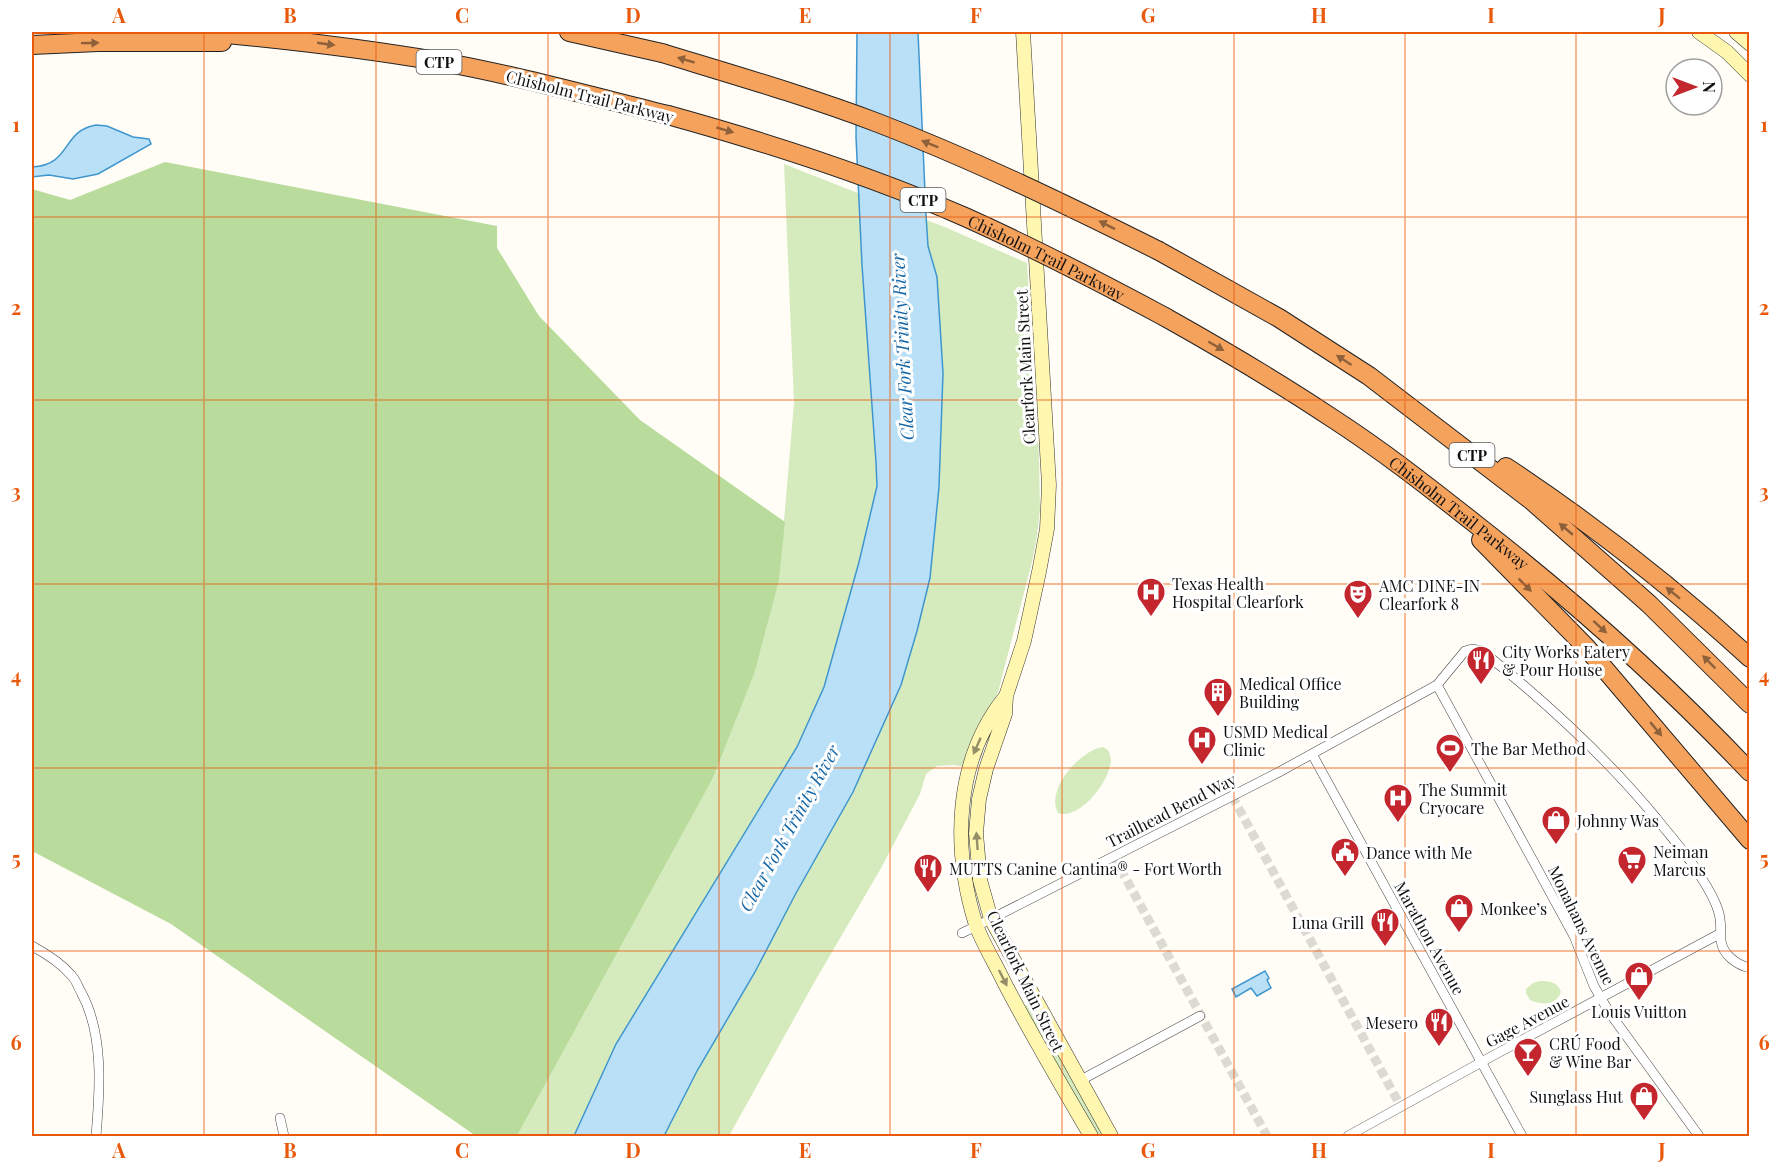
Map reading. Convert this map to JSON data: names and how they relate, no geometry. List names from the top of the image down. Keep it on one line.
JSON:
{"streets":{"highway":["CTP","Chisholm Trail Parkway"],"street":["Clearfork Main Street","Trailhead Bend Way","Monahans Avenue","Marathon Avenue","Gage Avenue"]},"crossings":[["Clearfork Main Street","Trailhead Bend Way"],["Trailhead Bend Way","Monahans Avenue"],["Trailhead Bend Way","Marathon Avenue"],["Trailhead Bend Way","Gage Avenue"],["Monahans Avenue","Gage Avenue"],["Marathon Avenue","Gage Avenue"]],"water":["Clear Fork Trinity River"],"places":{"hospital":["Texas Health Hospital Clearfork","USMD Medical Clinic","The Summit Cryocare"],"theatre":["AMC DINE-IN Clearfork 8"],"restaurant":["City Works Eatery & Pour House","MUTTS Canine Cantina® - Fort Worth","Luna Grill","Mesero"],"building":["Medical Office Building"],"sports":["The Bar Method"],"shop":["Johnny Was","Monkee’s","Louis Vuitton","Sunglass Hut"],"public building":["Dance with Me"],"supermarket":["Neiman Marcus"],"bar":["CRÚ Food & Wine Bar"]},"north":"right","grid":{"columns":["A","B","C","D","E","F","G","H","I","J"],"rows":["1","2","3","4","5","6"]}}
